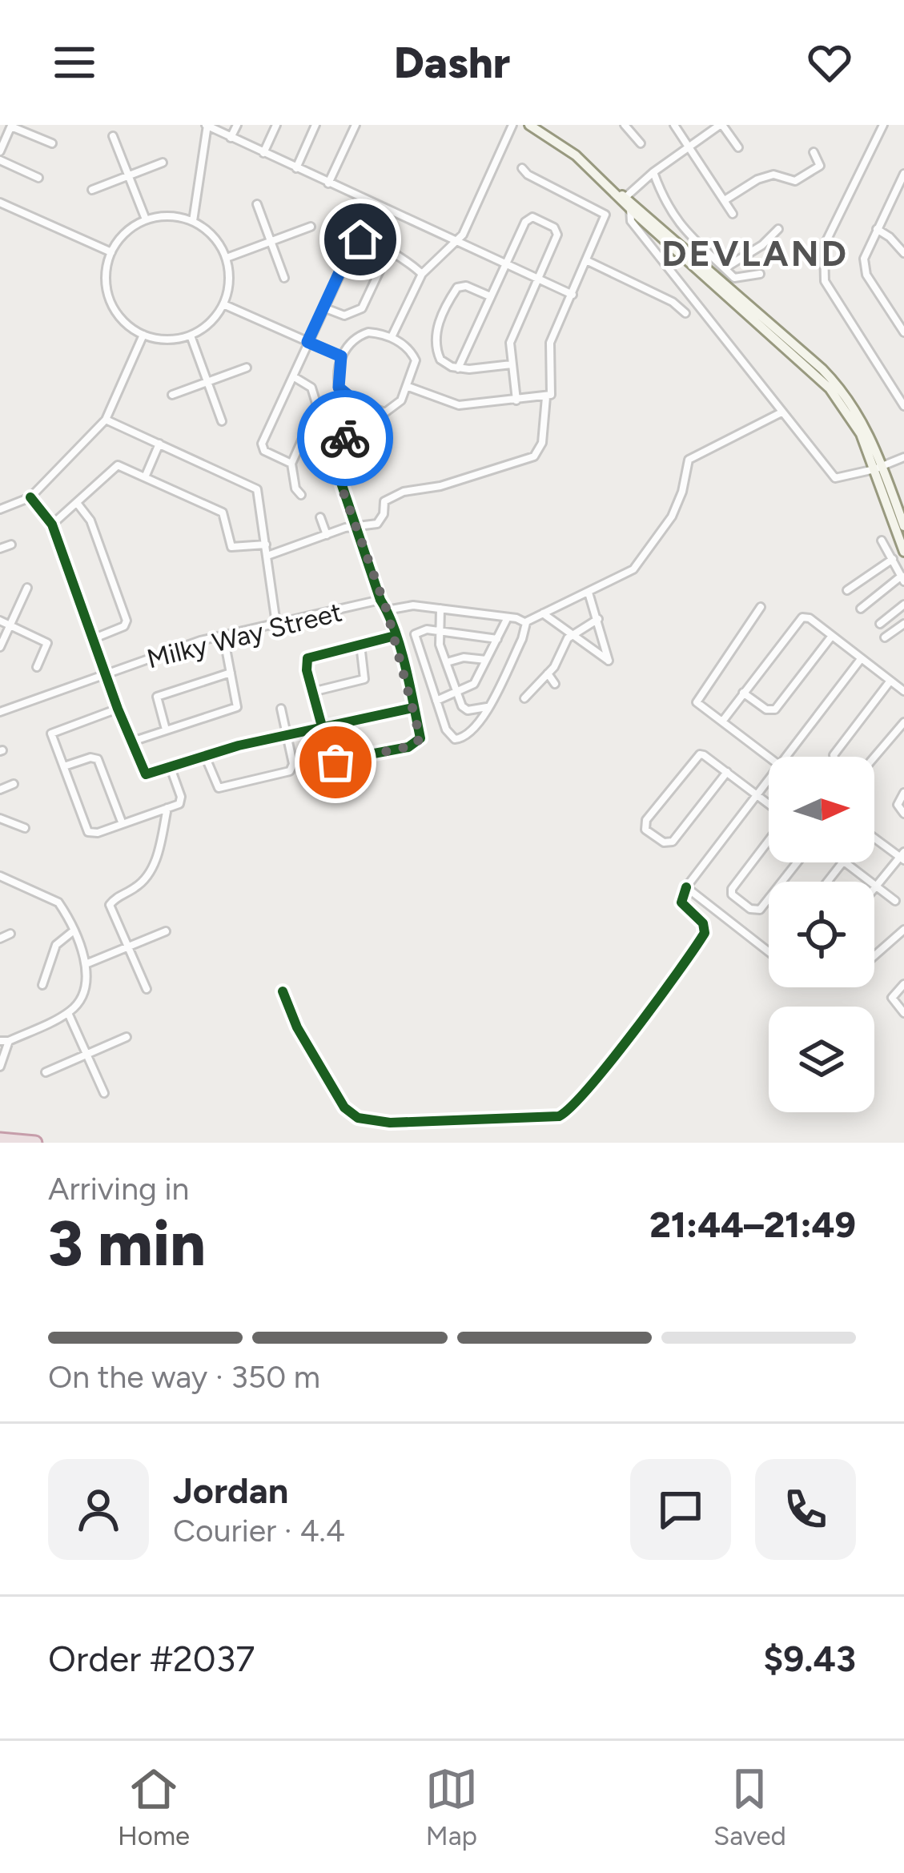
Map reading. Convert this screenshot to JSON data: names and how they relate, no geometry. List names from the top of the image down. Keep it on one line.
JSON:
{"streets":{"street":["Milky Way Street"]},"districts":["DEVLAND"],"north":"right","page":{"header":"Dashr","heading":["3 min","Arriving in","21:44–21:49"],"panel":["Jordan","Courier · 4.4","Order #2037","$9.43"],"bar":"On the way · 350 m","tabs":["Home","Map","Saved"]}}
